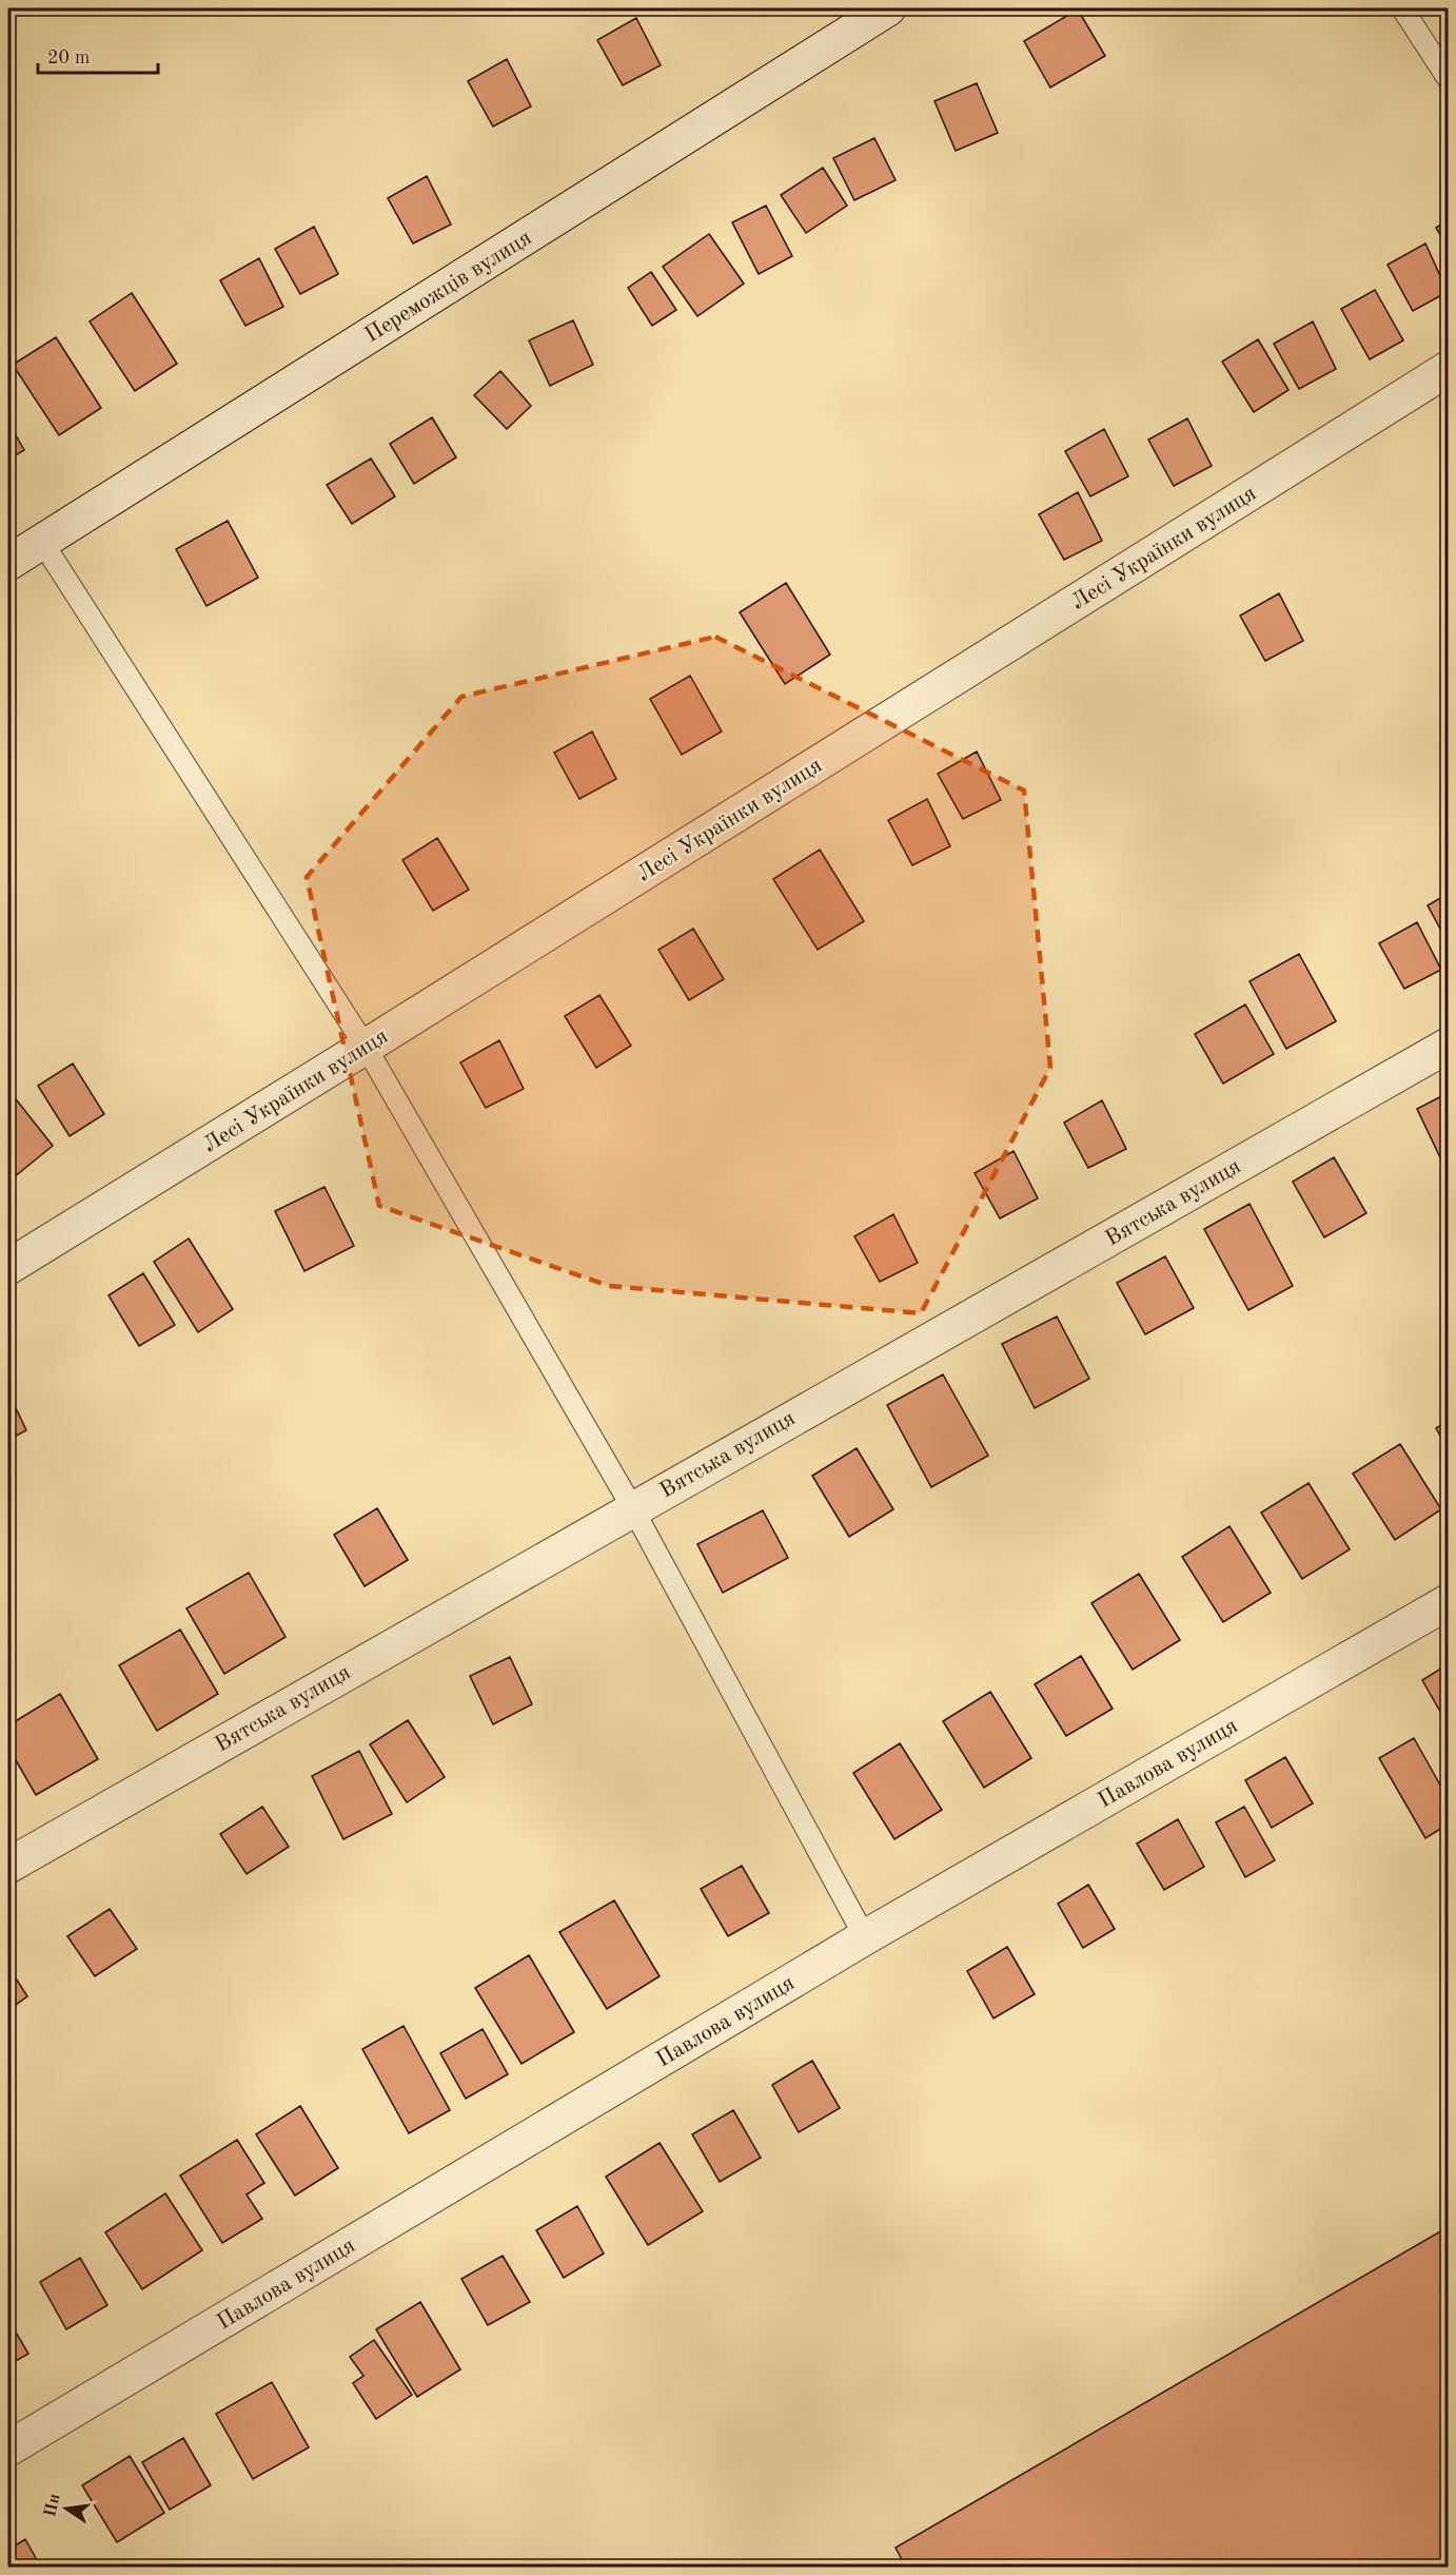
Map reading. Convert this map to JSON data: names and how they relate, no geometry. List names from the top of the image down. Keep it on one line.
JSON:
{"streets":{"street":["Переможців вулиця","Лесі Українки вулиця","Вятська вулиця","Павлова вулиця"]},"scale_bar":"20 m","north":"left"}
